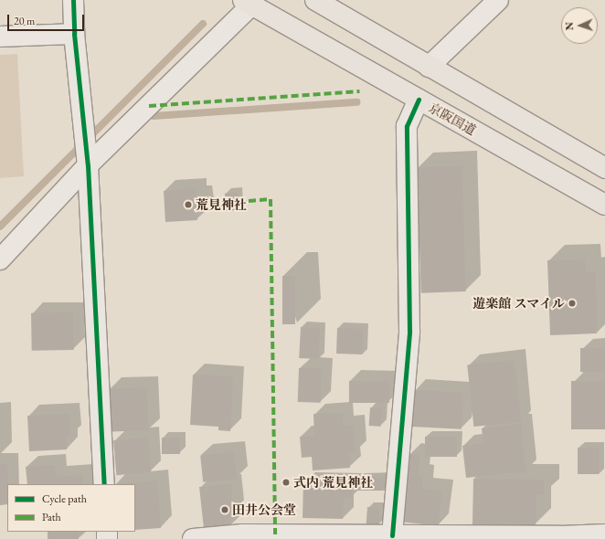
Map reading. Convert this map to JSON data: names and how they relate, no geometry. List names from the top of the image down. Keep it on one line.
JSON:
{"streets":{"highway":["京阪国道"]},"places":["荒見神社","遊楽館 スマイル","式内 荒見神社","田井公会堂"],"legend":["Cycle path","Path"],"scale_bar":"20 m","north":"left"}
